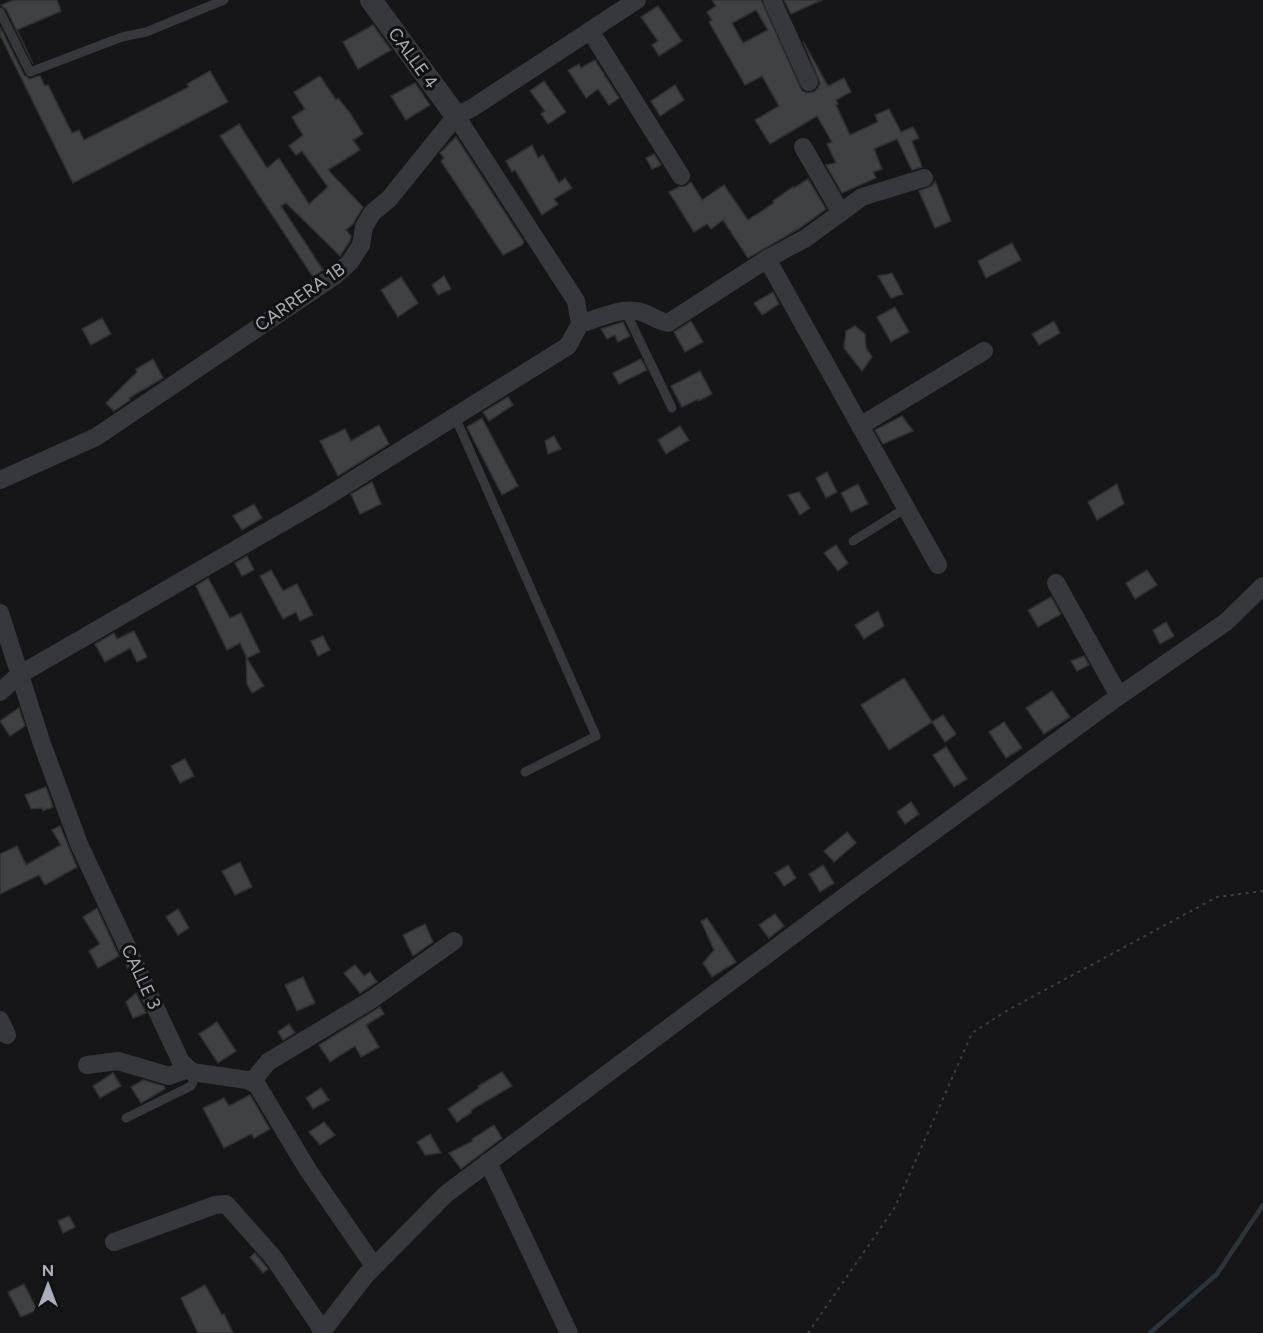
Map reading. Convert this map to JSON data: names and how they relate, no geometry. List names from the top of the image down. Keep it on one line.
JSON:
{"streets":{"street":["CALLE 4","CARRERA 1B","CALLE 3"]},"crossings":[["CALLE 4","CARRERA 1B"]],"north":"top"}
